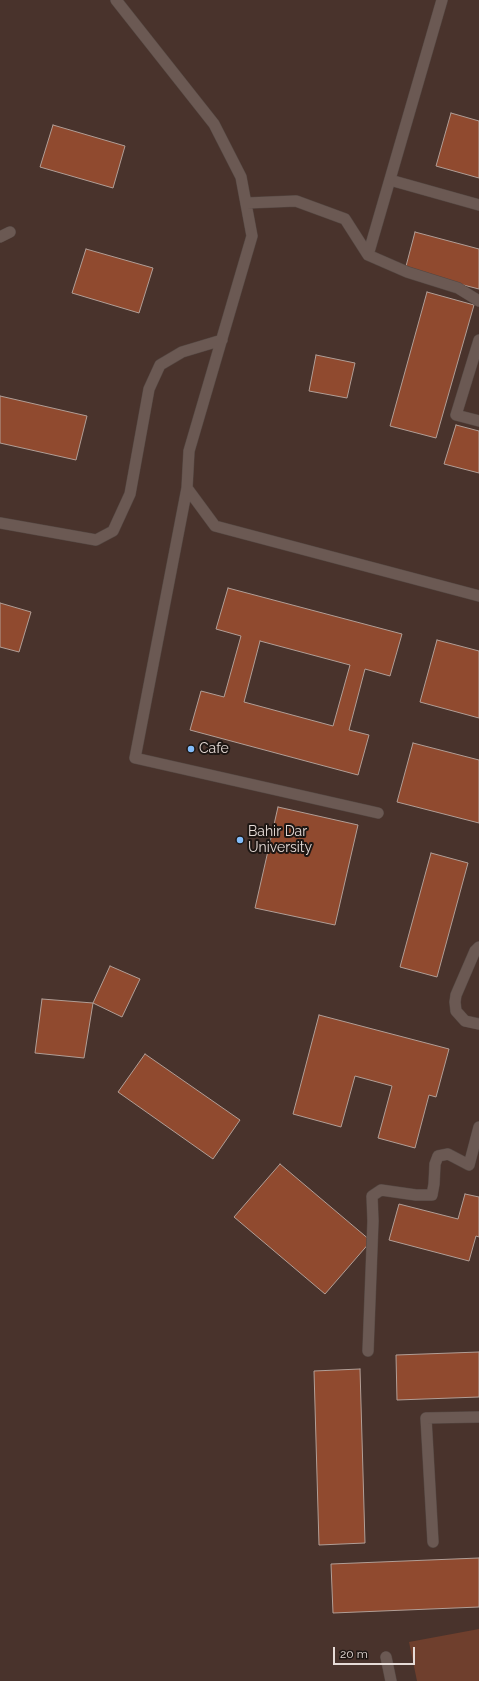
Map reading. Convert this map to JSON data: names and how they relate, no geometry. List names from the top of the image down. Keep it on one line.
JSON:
{"places":["Cafe","Bahir Dar University"],"scale_bar":"20 m"}
